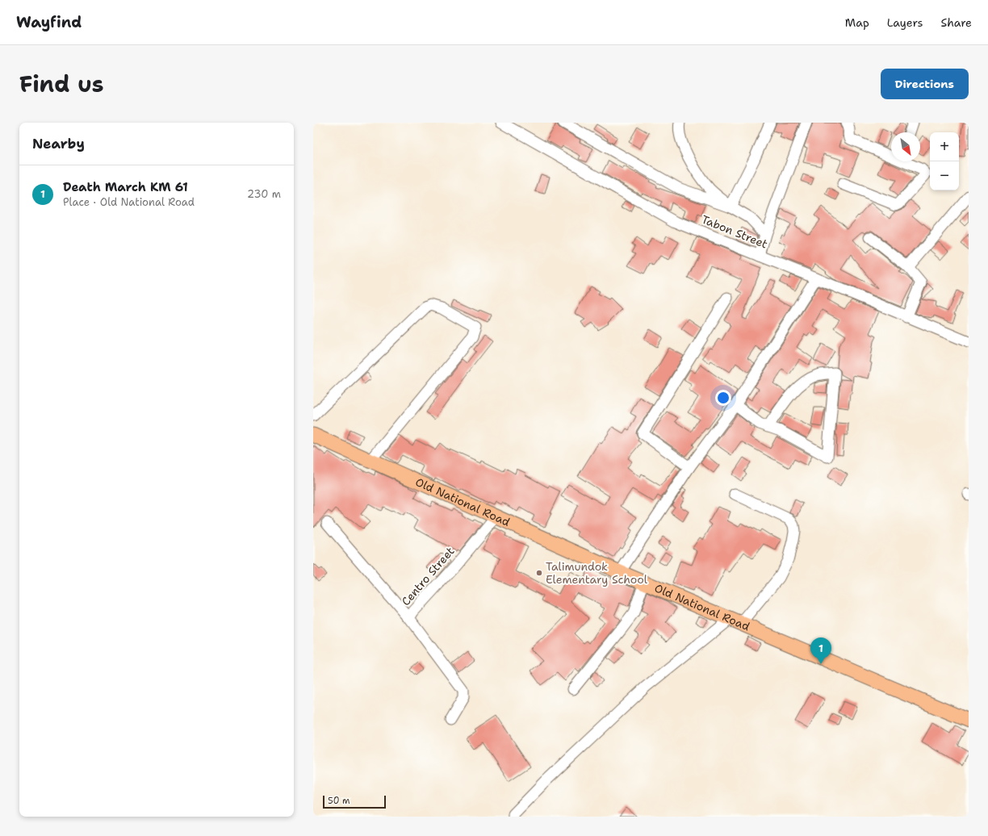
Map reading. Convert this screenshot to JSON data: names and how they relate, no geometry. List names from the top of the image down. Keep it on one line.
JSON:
{"streets":{"main road":["Old National Road"],"street":["Tabon Street","Centro Street"]},"crossings":[["Old National Road","Centro Street"]],"places":["Talimundok Elementary School"],"scale_bar":"50 m","north":"bottom right","page":{"header":"Wayfind","nav":["Map","Layers","Share"],"title":"Find us","buttons":"Directions","heading":"Nearby","map_buttons":["+","−"],"list":[{"mark":"1","name":"Death March KM 61","note":"Place · Old National Road","value":"230 m"}],"pins":"1","scale":"50 m"}}
